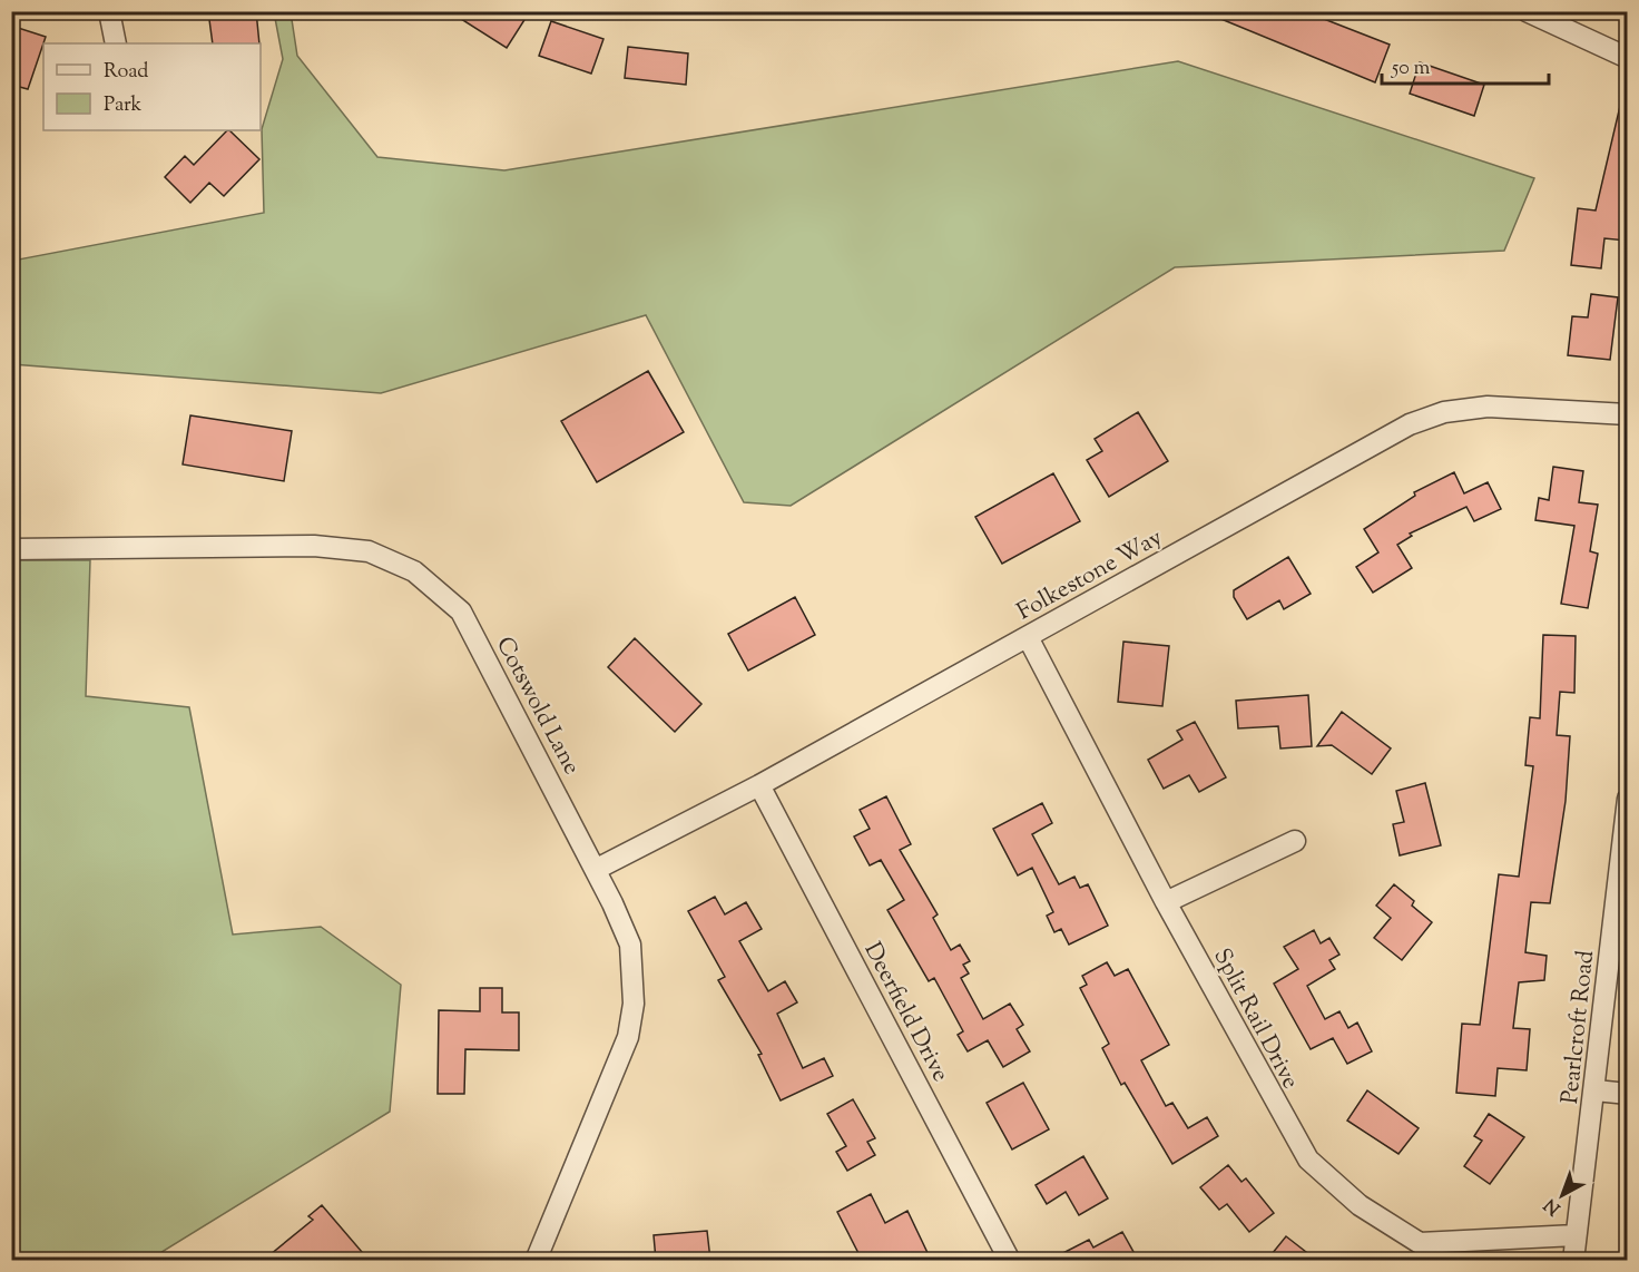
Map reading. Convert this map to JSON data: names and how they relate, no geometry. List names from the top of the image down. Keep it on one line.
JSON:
{"streets":{"street":["Folkestone Way","Cotswold Lane","Deerfield Drive","Split Rail Drive","Pearlcroft Road"]},"crossings":[["Folkestone Way","Cotswold Lane"],["Folkestone Way","Deerfield Drive"],["Folkestone Way","Split Rail Drive"],["Split Rail Drive","Pearlcroft Road"]],"legend":["Road","Park"],"scale_bar":"50 m","north":"bottom left"}
